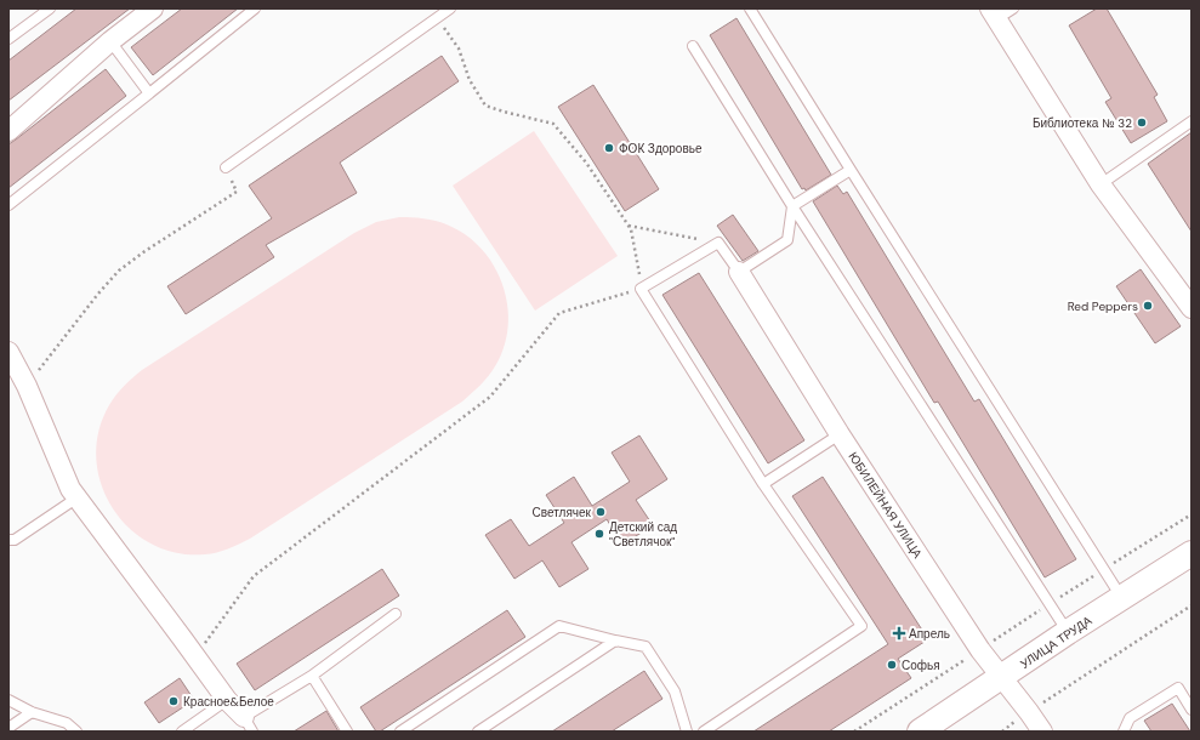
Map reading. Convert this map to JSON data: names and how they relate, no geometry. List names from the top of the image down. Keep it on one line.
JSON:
{"streets":{"street":["ЮБИЛЕЙНАЯ УЛИЦА","УЛИЦА ТРУДА"]},"crossings":[["ЮБИЛЕЙНАЯ УЛИЦА","УЛИЦА ТРУДА"]],"places":{"other":["Библиотека № 32","ФОК Здоровье","Red Peppers","Светлячек","Детский сад \"Светлячок\"","Софья","Красное&Белое"],"health":["Апрель"]}}
